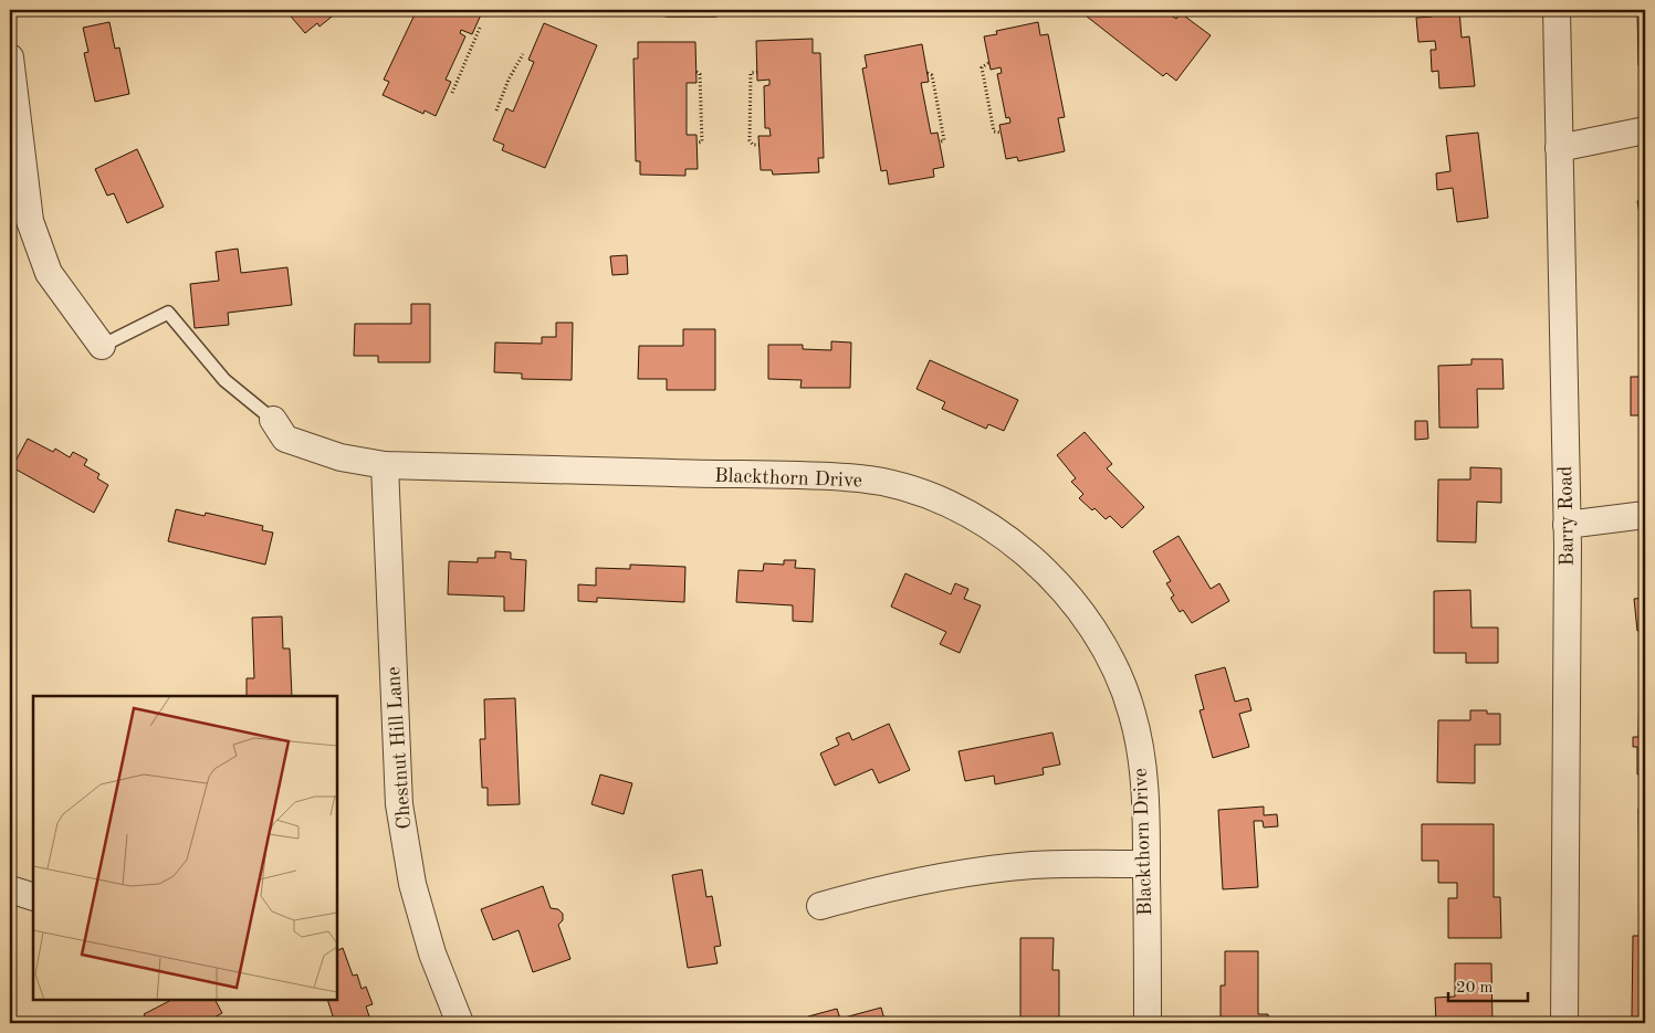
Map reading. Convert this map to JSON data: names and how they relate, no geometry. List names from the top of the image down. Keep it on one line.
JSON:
{"streets":{"street":["Blackthorn Drive","Barry Road","Chestnut Hill Lane"]},"crossings":[["Blackthorn Drive","Chestnut Hill Lane"]],"scale_bar":"20 m"}
